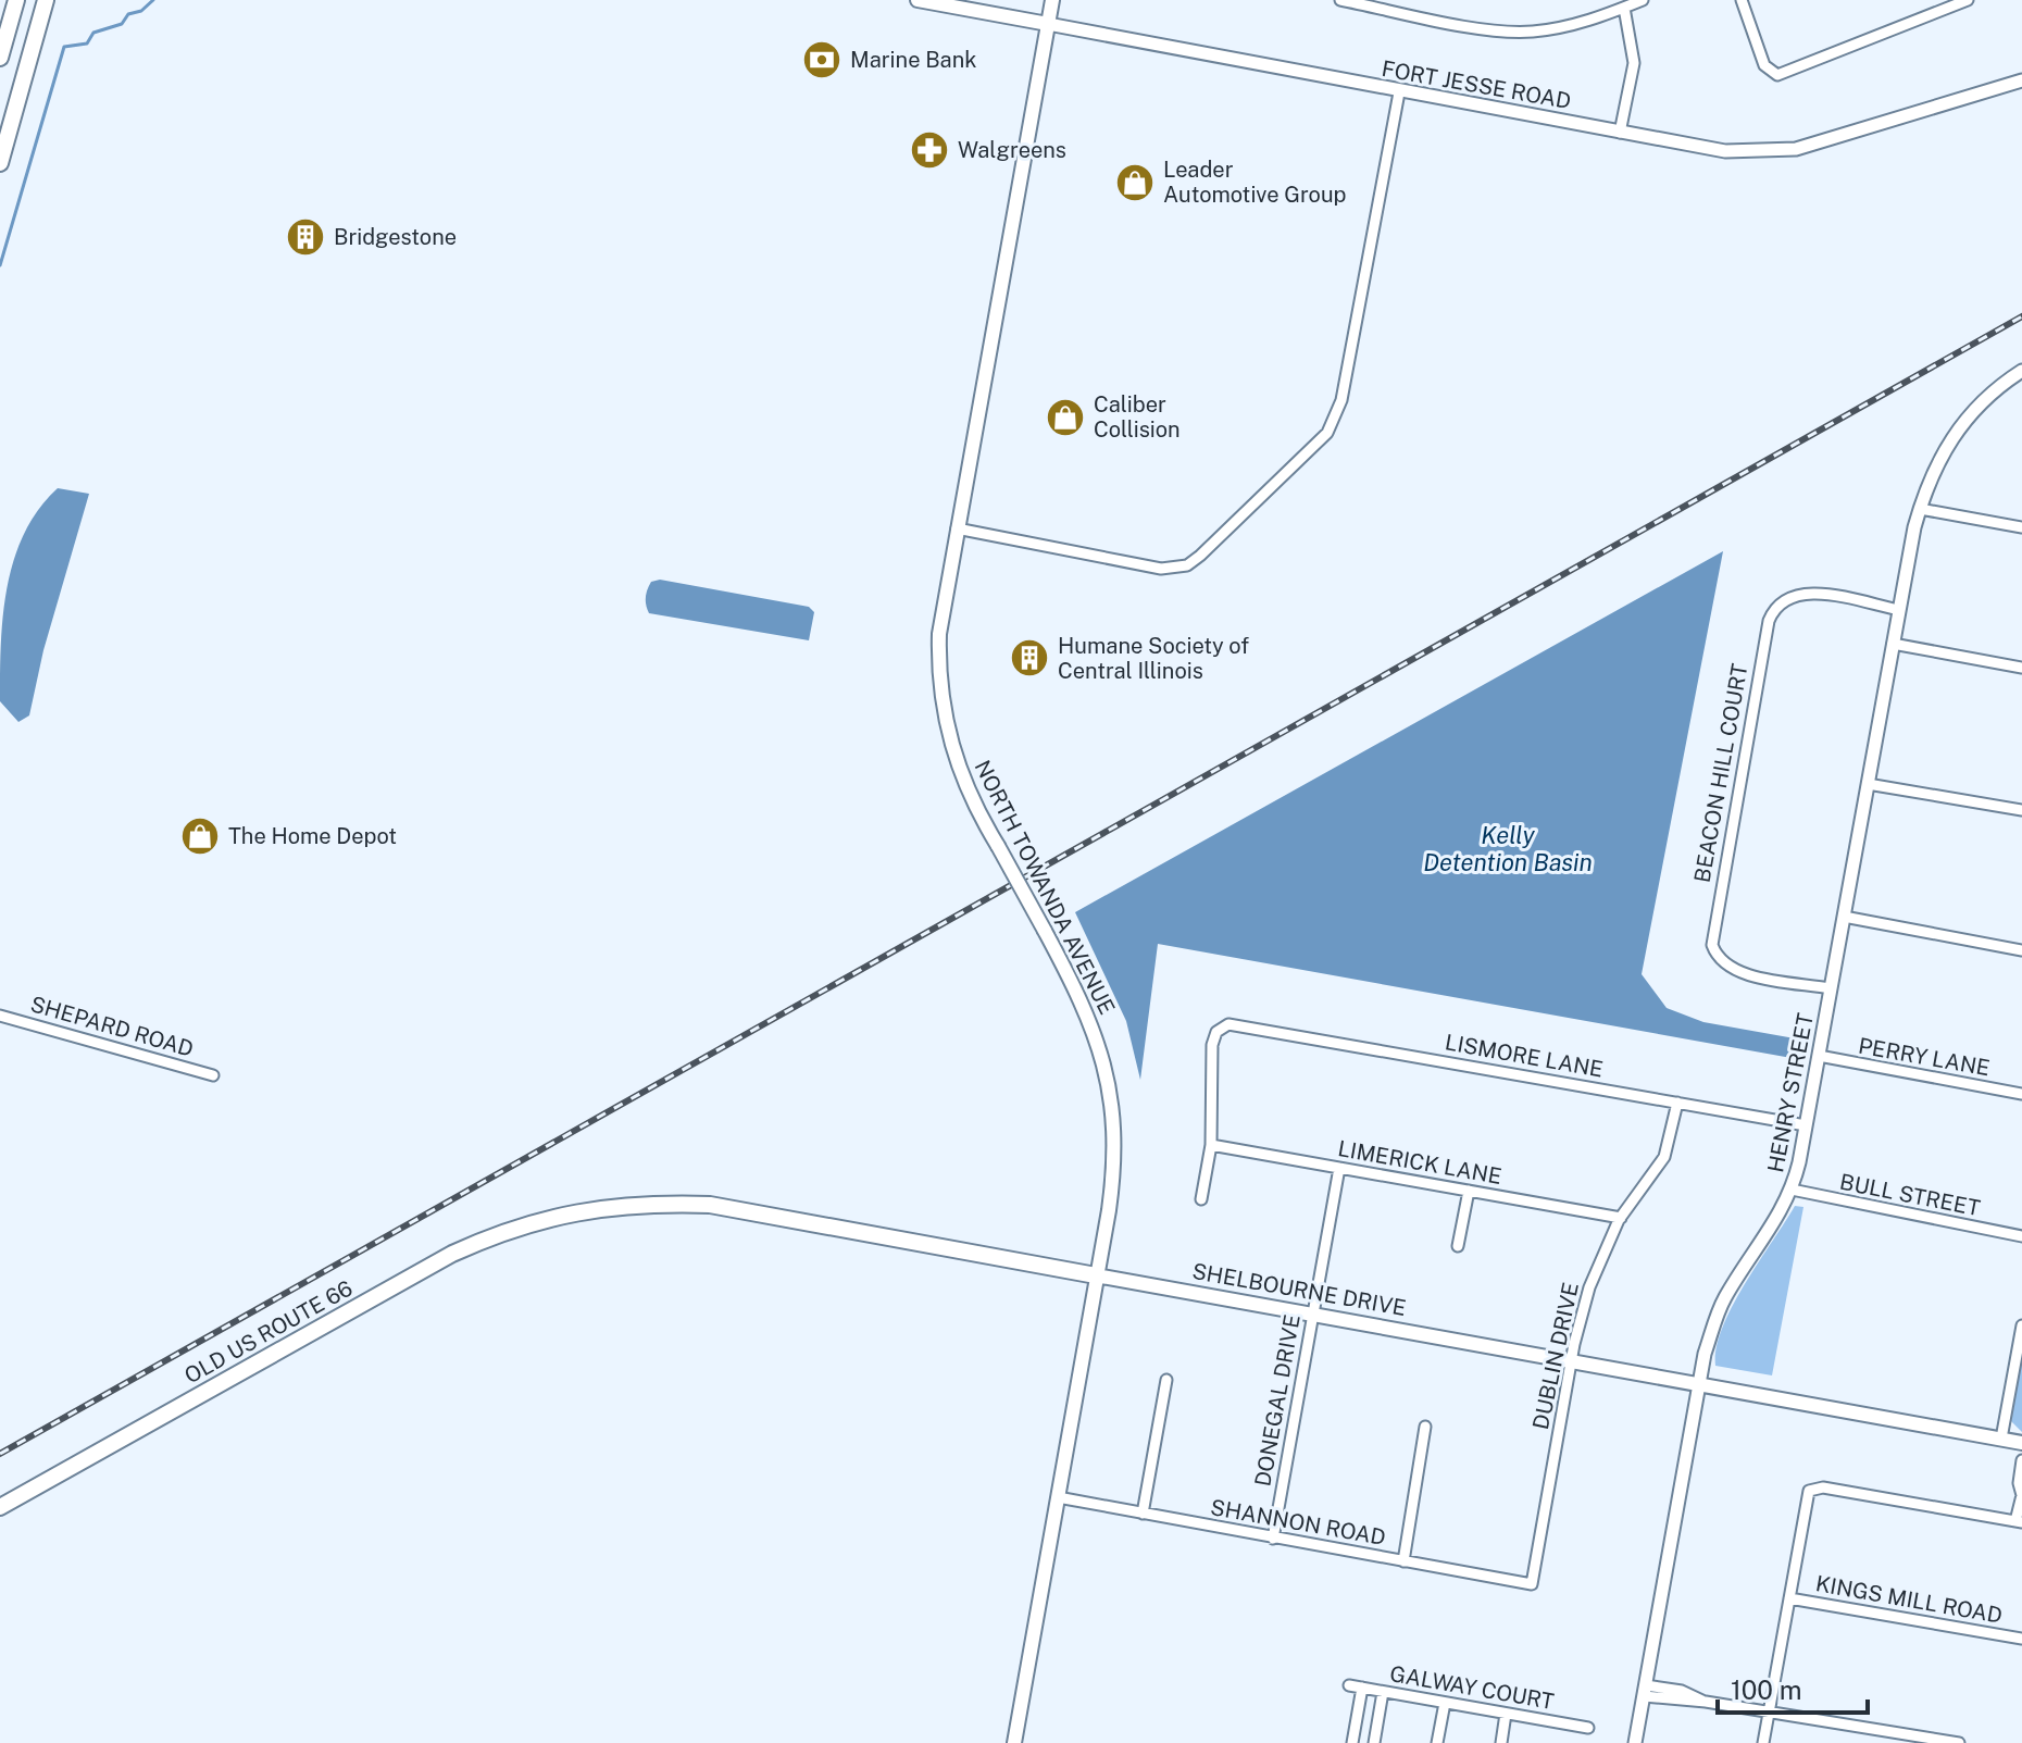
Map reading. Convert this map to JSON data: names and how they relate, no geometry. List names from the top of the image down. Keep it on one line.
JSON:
{"streets":{"main road":["FORT JESSE ROAD","NORTH TOWANDA AVENUE","SHELBOURNE DRIVE","OLD US ROUTE 66"],"street":["BEACON HILL COURT","SHEPARD ROAD","LISMORE LANE","PERRY LANE","HENRY STREET","LIMERICK LANE","BULL STREET","DUBLIN DRIVE","DONEGAL DRIVE","SHANNON ROAD","KINGS MILL ROAD","GALWAY COURT"]},"crossings":[["FORT JESSE ROAD","NORTH TOWANDA AVENUE"],["BEACON HILL COURT","HENRY STREET"],["NORTH TOWANDA AVENUE","SHELBOURNE DRIVE"],["NORTH TOWANDA AVENUE","SHANNON ROAD"],["LISMORE LANE","HENRY STREET"],["LISMORE LANE","LIMERICK LANE"],["LISMORE LANE","DUBLIN DRIVE"],["PERRY LANE","HENRY STREET"],["HENRY STREET","BULL STREET"],["HENRY STREET","SHELBOURNE DRIVE"],["LIMERICK LANE","DUBLIN DRIVE"],["LIMERICK LANE","DONEGAL DRIVE"],["SHELBOURNE DRIVE","OLD US ROUTE 66"],["SHELBOURNE DRIVE","DUBLIN DRIVE"],["SHELBOURNE DRIVE","DONEGAL DRIVE"],["DUBLIN DRIVE","SHANNON ROAD"],["DONEGAL DRIVE","SHANNON ROAD"]],"water":["Kelly Detention Basin"],"places":{"bank":["Marine Bank"],"pharmacy":["Walgreens"],"shop":["Leader Automotive Group","Caliber Collision","The Home Depot"],"building":["Bridgestone","Humane Society of Central Illinois"]},"scale_bar":"100 m"}
